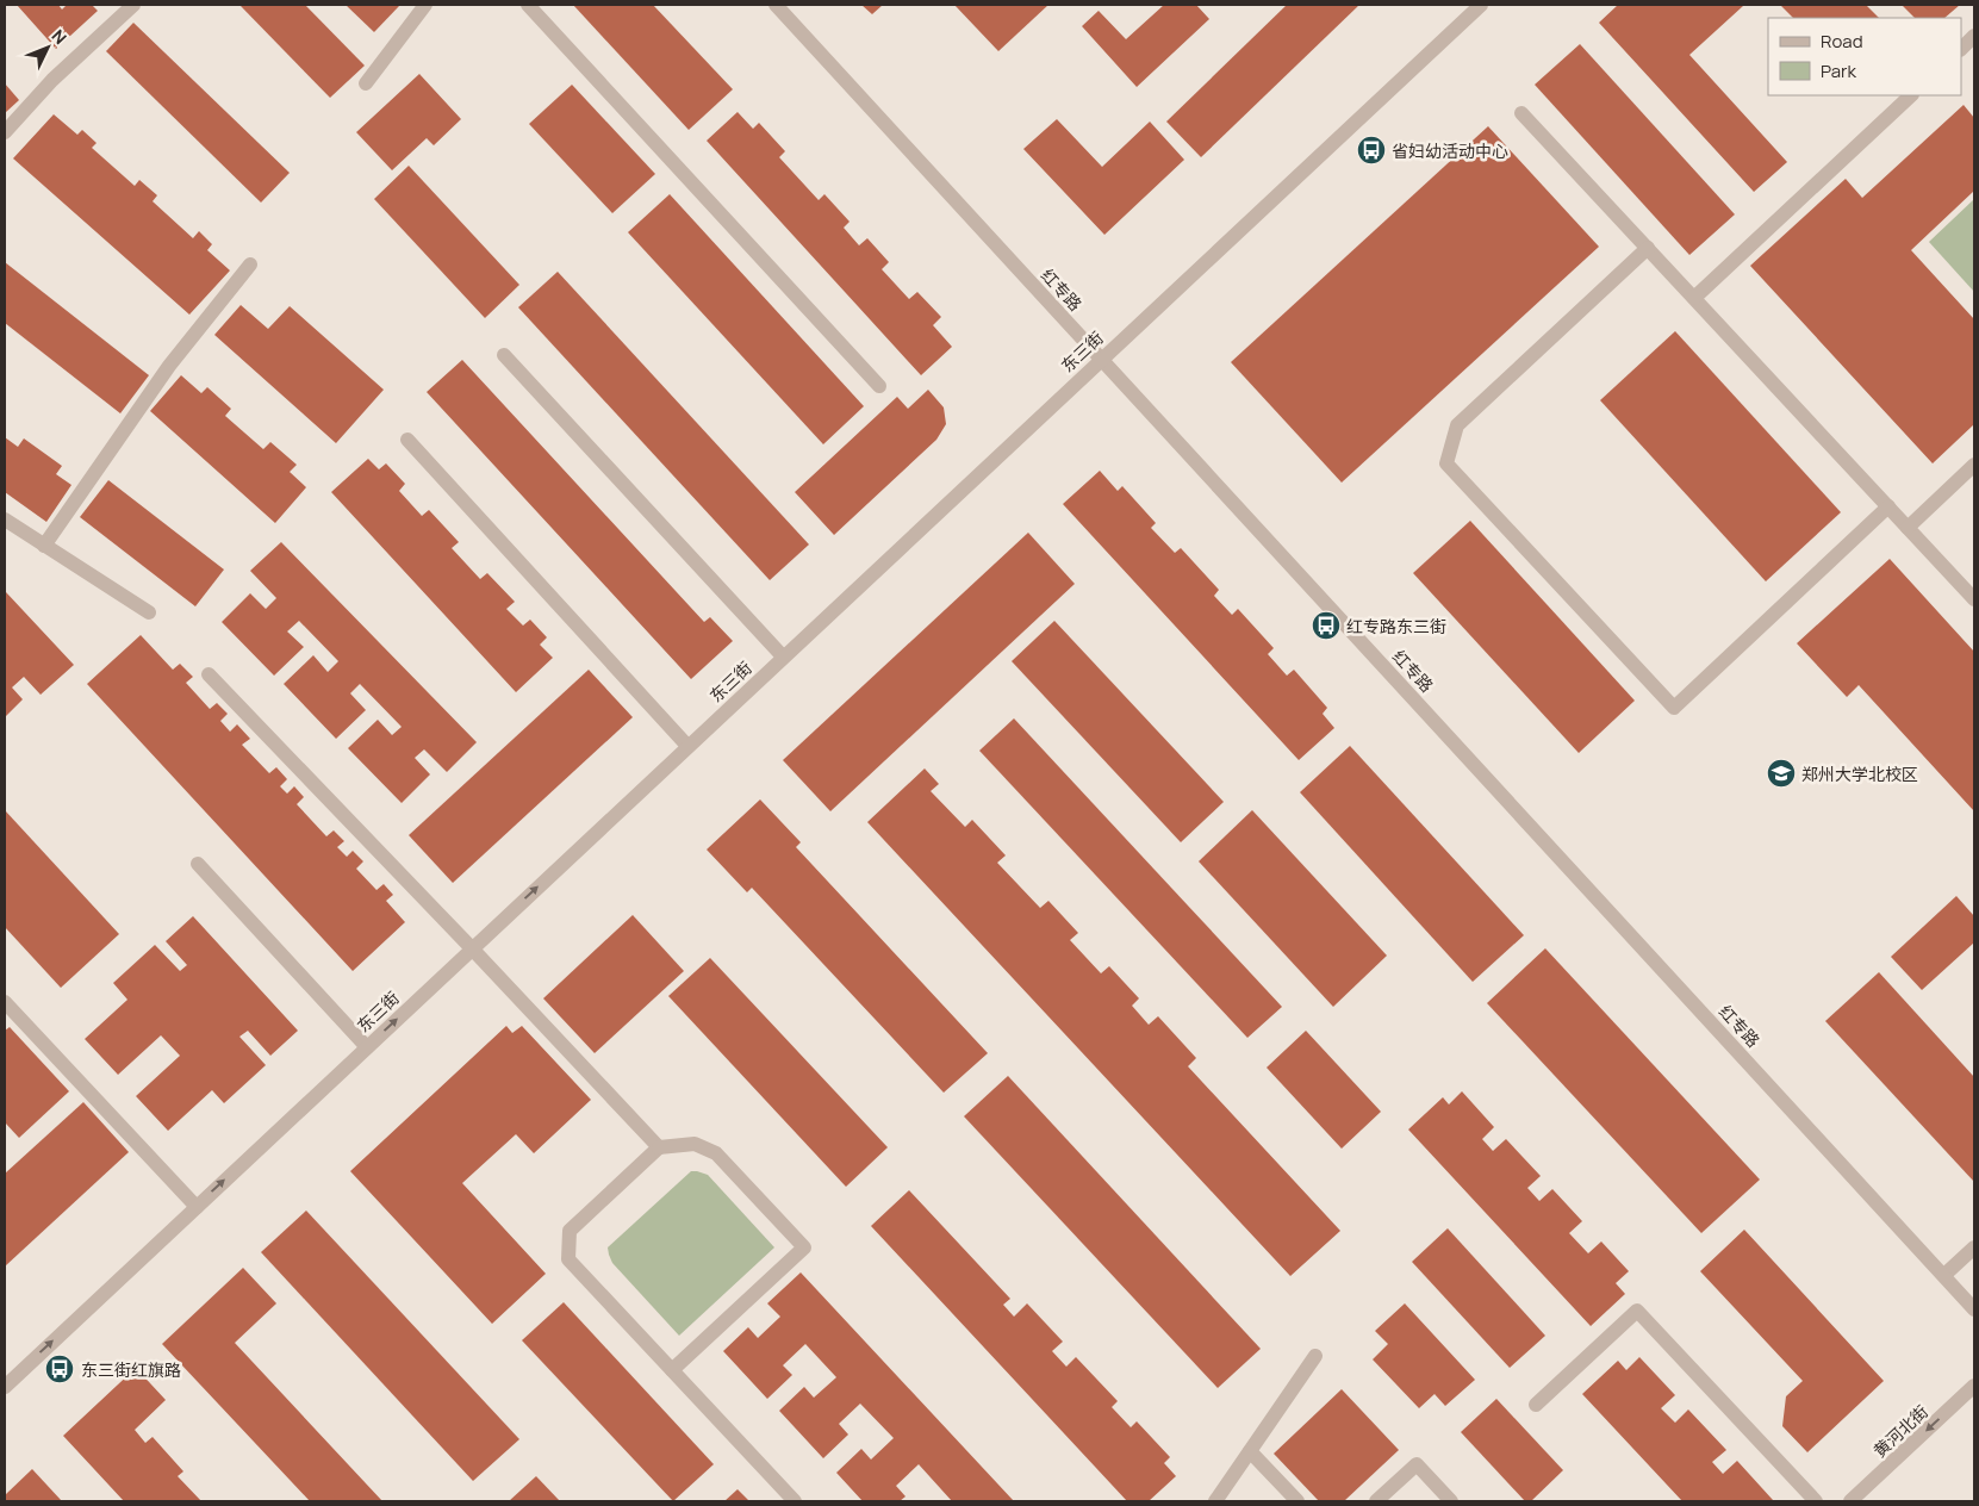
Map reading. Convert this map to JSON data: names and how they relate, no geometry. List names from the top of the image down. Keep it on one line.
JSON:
{"streets":{"street":["红专路","东三街","黄河北街"]},"crossings":[["红专路","东三街"]],"one_way":["东三街","黄河北街"],"places":{"bus stop":["省妇幼活动中心","红专路东三街","东三街红旗路"],"school or university":["郑州大学北校区"]},"legend":["Road","Park"],"north":"top right"}
